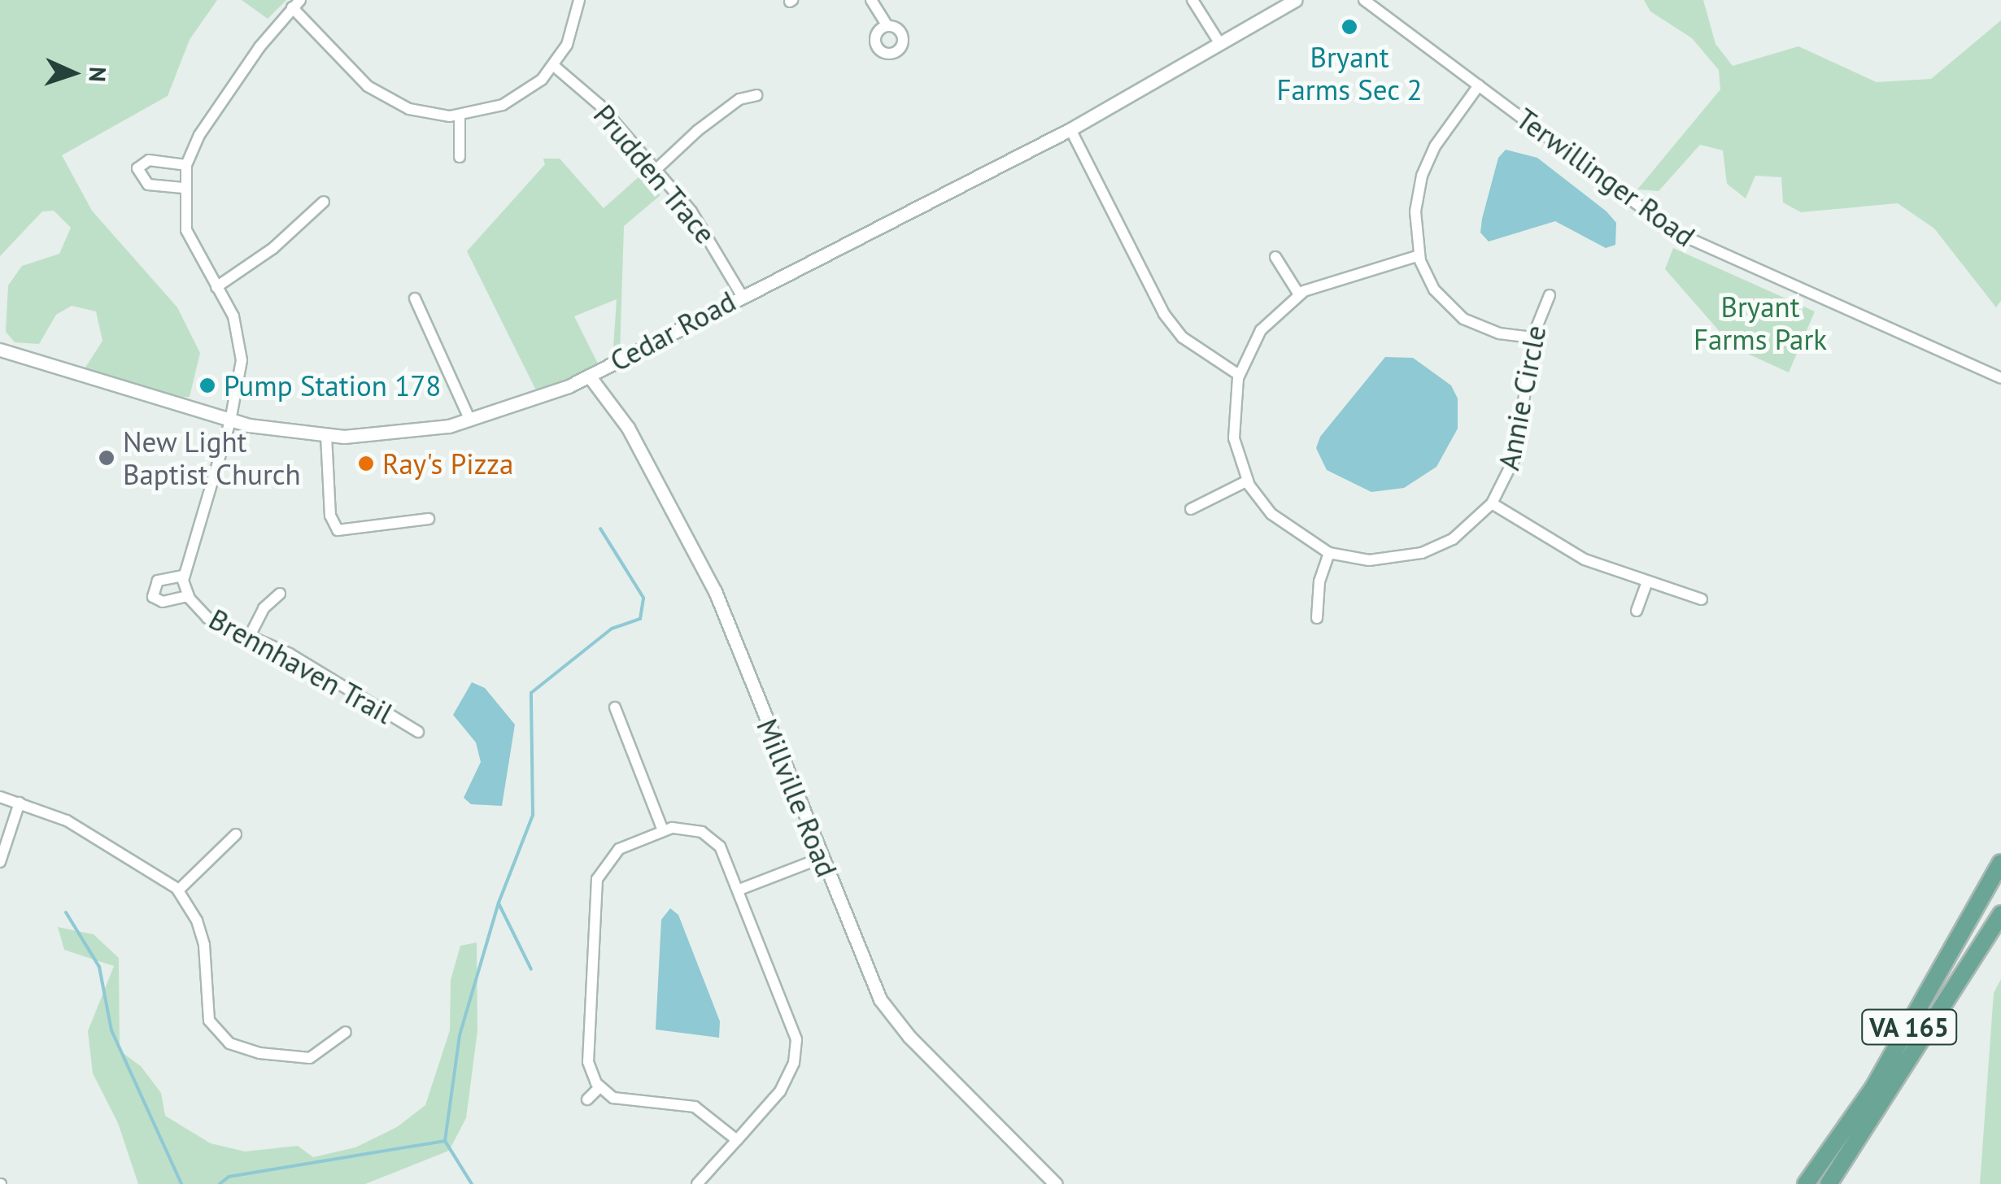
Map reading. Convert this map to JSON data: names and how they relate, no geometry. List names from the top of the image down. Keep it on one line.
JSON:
{"streets":{"main road":["VA 165"],"street":["Prudden Trace","Terwillinger Road","Cedar Road","Annie Circle","Brennhaven Trail","Millville Road"]},"crossings":[["Prudden Trace","Cedar Road"],["Cedar Road","Millville Road"]],"parks":["Bryant Farms Park"],"places":["Bryant Farms Sec 2","Pump Station 178","New Light Baptist Church","Ray's Pizza"],"north":"right"}
